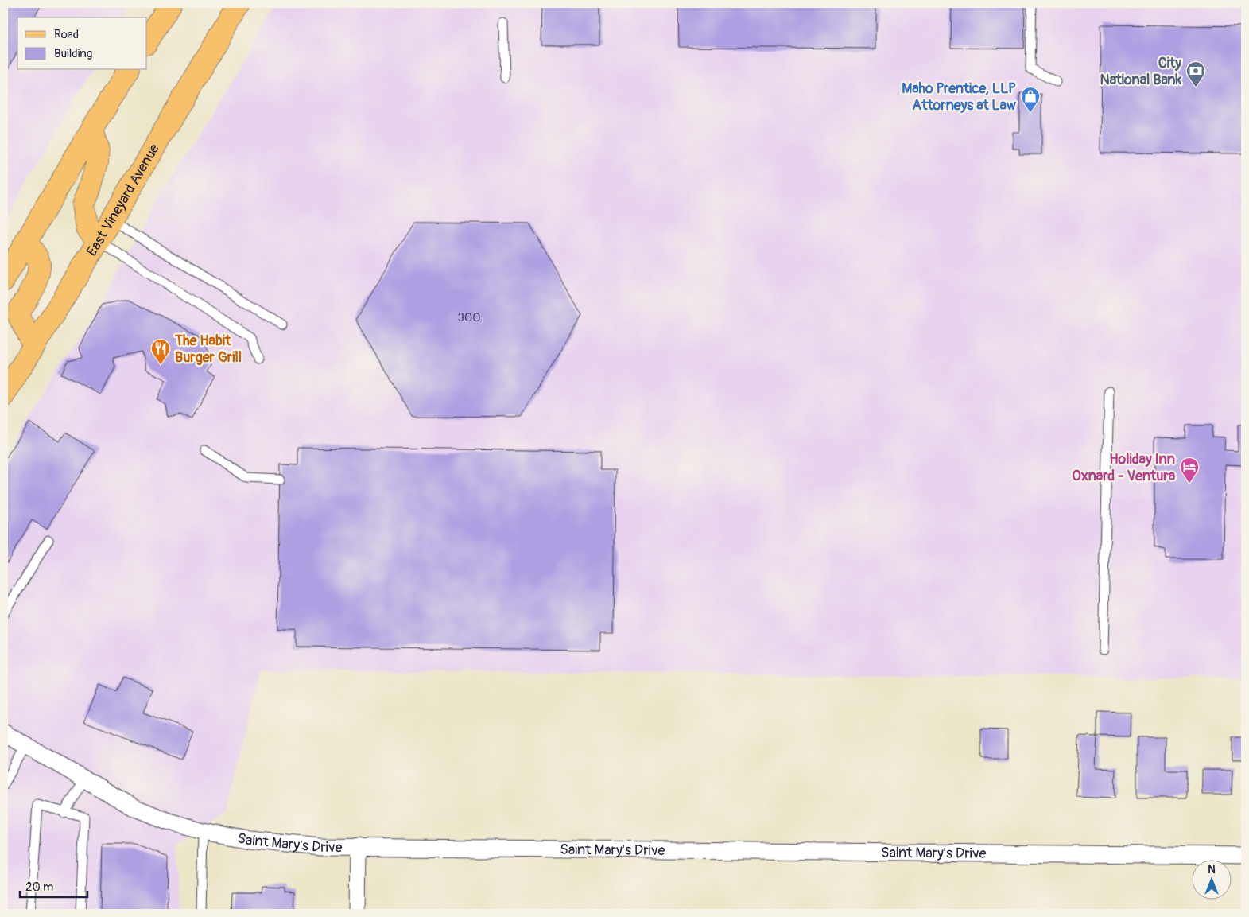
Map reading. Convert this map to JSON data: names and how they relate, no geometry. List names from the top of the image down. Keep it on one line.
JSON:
{"streets":{"main road":["East Vineyard Avenue"],"street":["Saint Mary's Drive"]},"places":{"bank":["City National Bank"],"shop":["Maho Prentice, LLP Attorneys at Law"],"restaurant":["The Habit Burger Grill"],"hotel":["Holiday Inn Oxnard - Ventura"]},"house_numbers":["300"],"legend":["Road","Building"],"scale_bar":"20 m","north":"top"}
